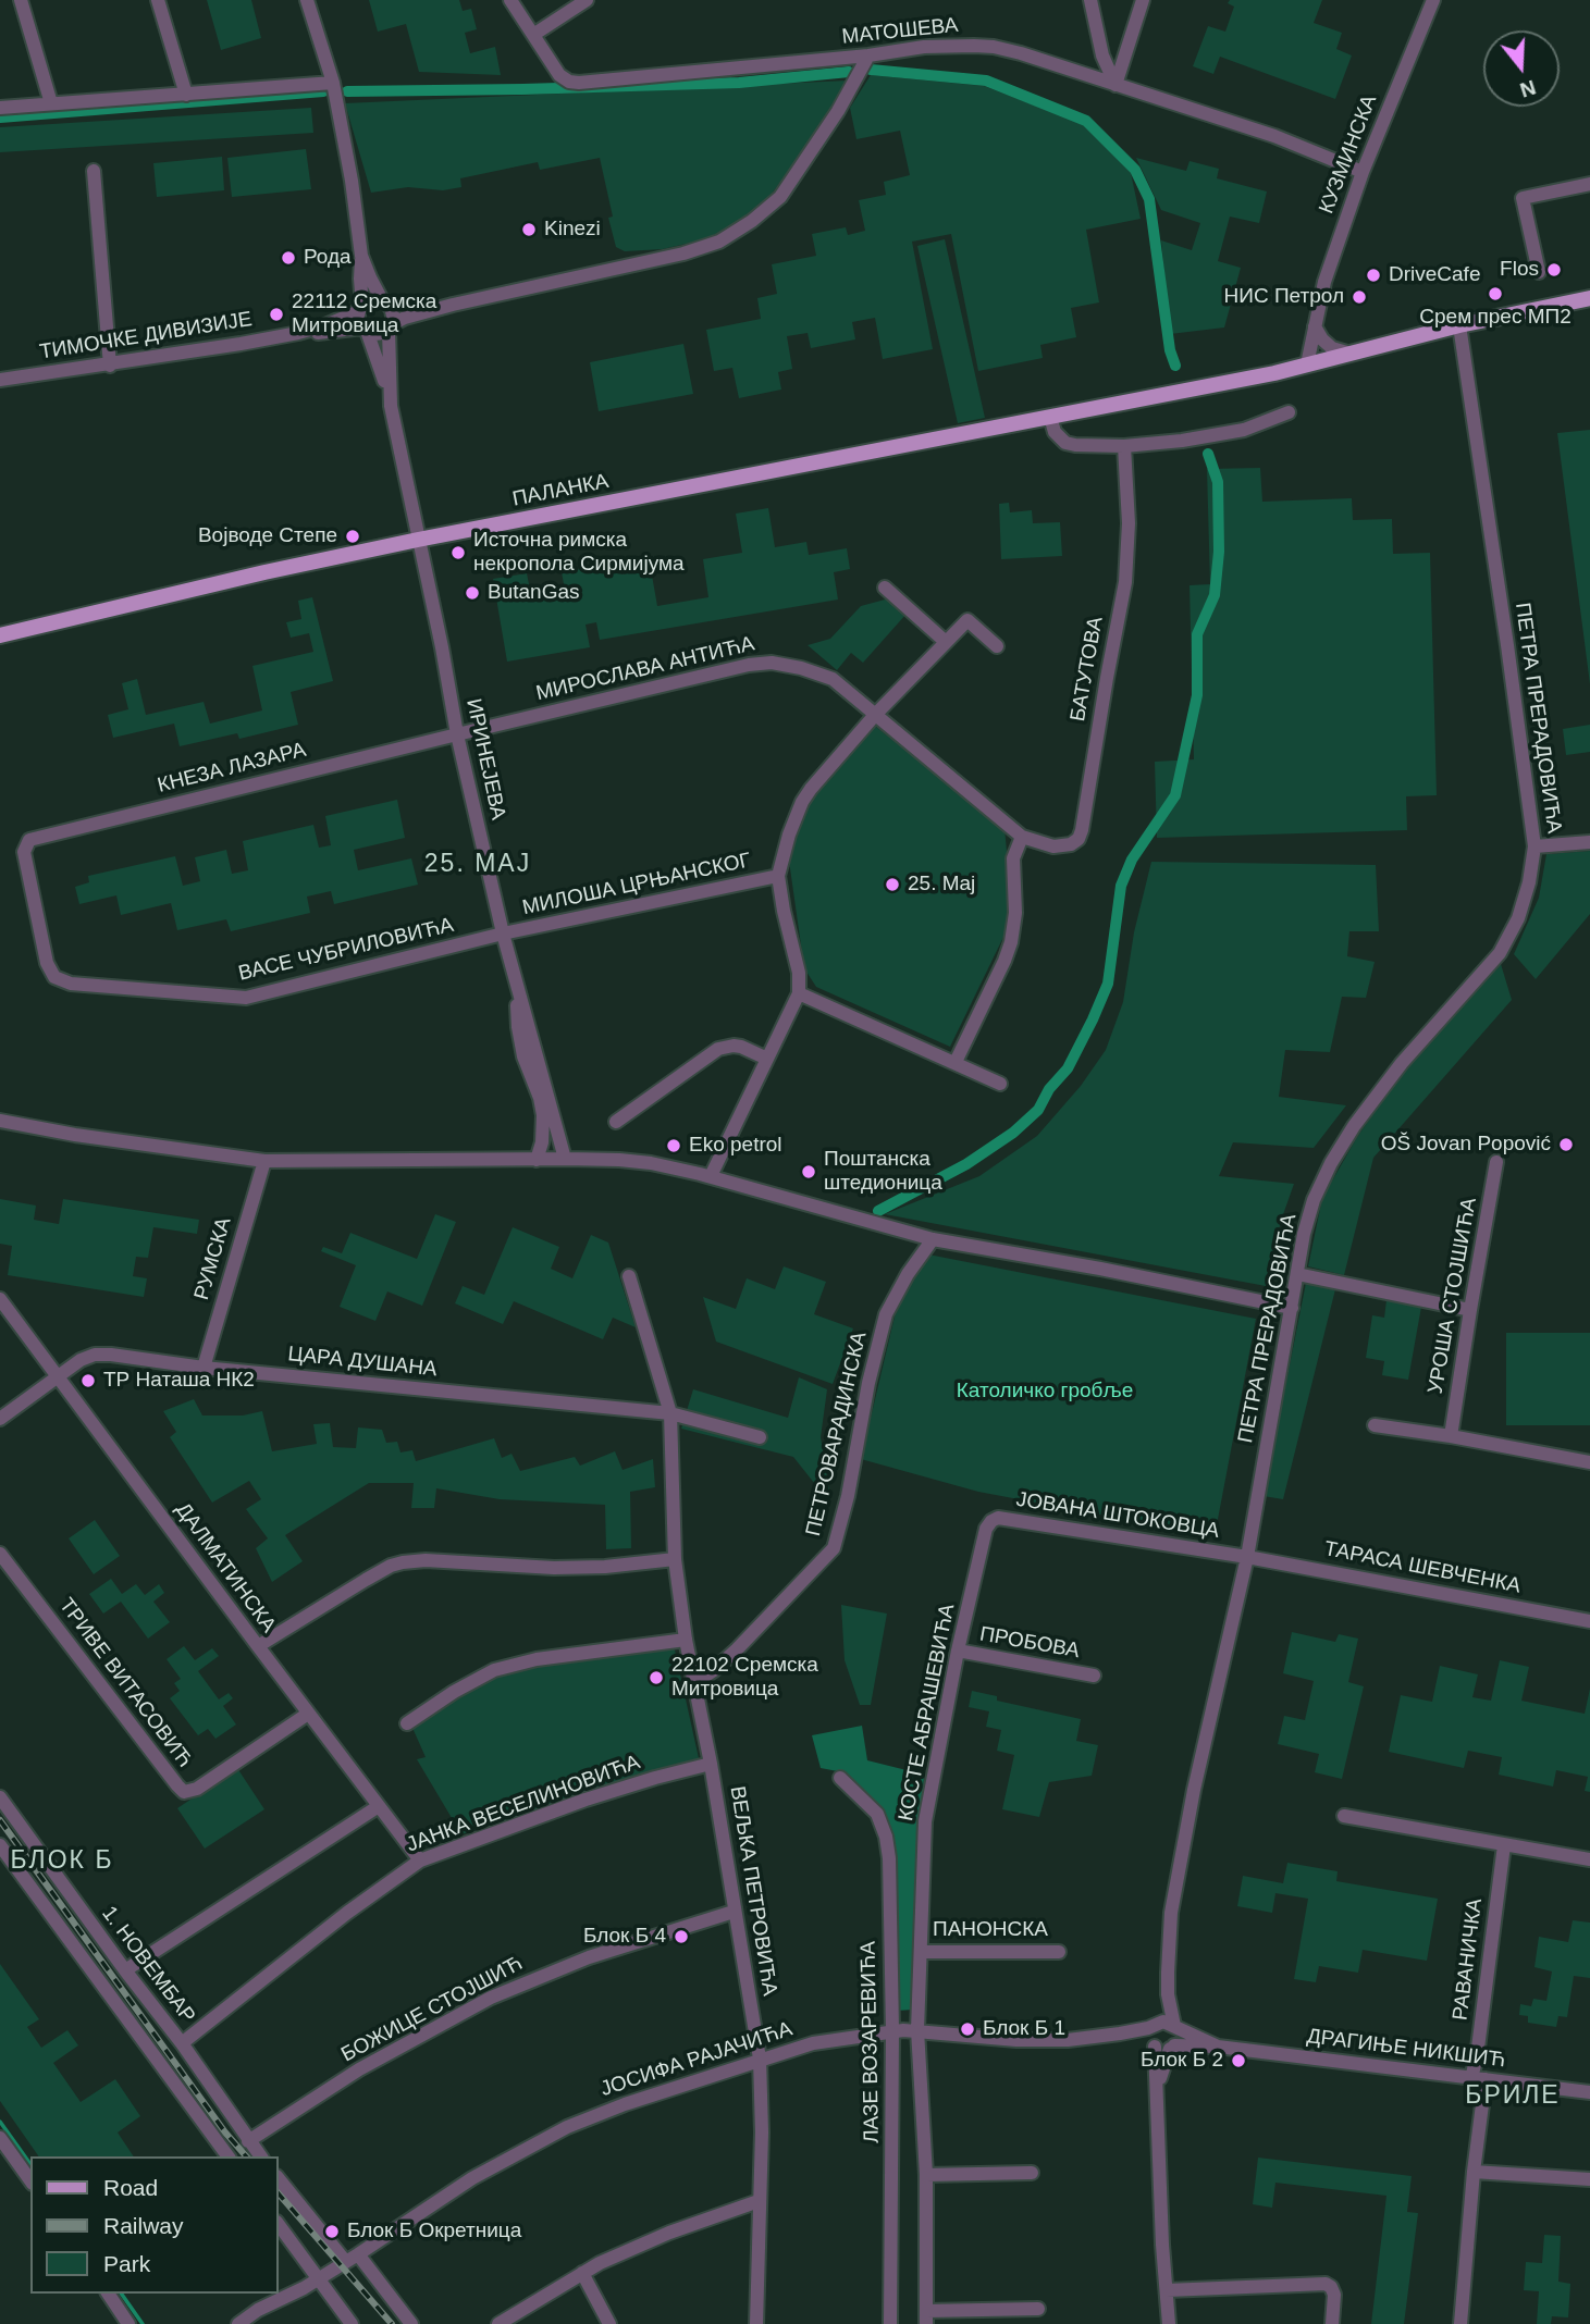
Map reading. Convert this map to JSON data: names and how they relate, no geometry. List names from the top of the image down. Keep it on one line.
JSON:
{"streets":{"main road":["ПАЛАНКА"],"street":["МАТОШЕВА","КУЗМИНСКА","ТИМОЧКЕ ДИВИЗИЈЕ","МИРОСЛАВА АНТИЋА","БАТУТОВА","ПЕТРА ПРЕРАДОВИЋА","ИРИНЕЈЕВА","КНЕЗА ЛАЗАРА","МИЛОША ЦРЊАНСКОГ","ВАСЕ ЧУБРИЛОВИЋА","РУМСКА","УРОША СТОЈШИЋА","ЦАРА ДУШАНА","ПЕТРОВАРАДИНСКА","ЈОВАНА ШТОКОВЦА","ДАЛМАТИНСКА","ТАРАСА ШЕВЧЕНКА","ПРОБОВА","ТРИВЕ ВИТАСОВИЋ","КОСТЕ АБРАШЕВИЋА","ЈАНКА ВЕСЕЛИНОВИЋА","ВЕЉКА ПЕТРОВИЋА","ПАНОНСКА","РАВАНИЧКА","1. НОВЕМБАР","БОЖИЦЕ СТОЈШИЋ","ЛАЗЕ ВОЗАРЕВИЋА","ДРАГИЊЕ НИКШИЋ","ЈОСИФА РАЈАЧИЋА"]},"crossings":[["МАТОШЕВА","КУЗМИНСКА"],["КУЗМИНСКА","ПАЛАНКА"],["ПАЛАНКА","ПЕТРА ПРЕРАДОВИЋА"],["ПАЛАНКА","ИРИНЕЈЕВА"],["МИРОСЛАВА АНТИЋА","БАТУТОВА"],["МИРОСЛАВА АНТИЋА","ИРИНЕЈЕВА"],["МИРОСЛАВА АНТИЋА","КНЕЗА ЛАЗАРА"],["ПЕТРА ПРЕРАДОВИЋА","ЈОВАНА ШТОКОВЦА"],["ПЕТРА ПРЕРАДОВИЋА","ТАРАСА ШЕВЧЕНКА"],["ПЕТРА ПРЕРАДОВИЋА","ДРАГИЊЕ НИКШИЋ"],["ПЕТРА ПРЕРАДОВИЋА","ЈОСИФА РАЈАЧИЋА"],["ИРИНЕЈЕВА","КНЕЗА ЛАЗАРА"],["ИРИНЕЈЕВА","МИЛОША ЦРЊАНСКОГ"],["ИРИНЕЈЕВА","ВАСЕ ЧУБРИЛОВИЋА"],["КНЕЗА ЛАЗАРА","ВАСЕ ЧУБРИЛОВИЋА"],["МИЛОША ЦРЊАНСКОГ","ВАСЕ ЧУБРИЛОВИЋА"],["РУМСКА","ЦАРА ДУШАНА"],["ЦАРА ДУШАНА","ДАЛМАТИНСКА"],["ЦАРА ДУШАНА","ВЕЉКА ПЕТРОВИЋА"],["ПЕТРОВАРАДИНСКА","ВЕЉКА ПЕТРОВИЋА"],["ЈОВАНА ШТОКОВЦА","ТАРАСА ШЕВЧЕНКА"],["ЈОВАНА ШТОКОВЦА","КОСТЕ АБРАШЕВИЋА"],["ДАЛМАТИНСКА","ТРИВЕ ВИТАСОВИЋ"],["ДАЛМАТИНСКА","ЈАНКА ВЕСЕЛИНОВИЋА"],["ПРОБОВА","КОСТЕ АБРАШЕВИЋА"],["КОСТЕ АБРАШЕВИЋА","ПАНОНСКА"],["ЈАНКА ВЕСЕЛИНОВИЋА","ВЕЉКА ПЕТРОВИЋА"],["ЈАНКА ВЕСЕЛИНОВИЋА","1. НОВЕМБАР"],["ВЕЉКА ПЕТРОВИЋА","БОЖИЦЕ СТОЈШИЋ"],["ВЕЉКА ПЕТРОВИЋА","ЈОСИФА РАЈАЧИЋА"],["РАВАНИЧКА","ДРАГИЊЕ НИКШИЋ"],["1. НОВЕМБАР","БОЖИЦЕ СТОЈШИЋ"],["ЛАЗЕ ВОЗАРЕВИЋА","ЈОСИФА РАЈАЧИЋА"],["ДРАГИЊЕ НИКШИЋ","ЈОСИФА РАЈАЧИЋА"]],"districts":["25. МАЈ","БЛОК Б","БРИЛЕ"],"parks":["Католичко гробље"],"places":["Kinezi","Рода","Flos","DriveCafe","Срем прес МП2","НИС Петрол","22112 Сремска Митровица","Војводе Степе","Источна римска некропола Сирмијума","ButanGas","25. Maj","OŠ Jovan Popović","Eko petrol","Поштанска штедионица","ТР Наташа НК2","22102 Сремска Митровица","Блок Б 4","Блок Б 1","Блок Б 2","Блок Б Окретница"],"legend":["Road","Railway","Park"],"north":"bottom"}
